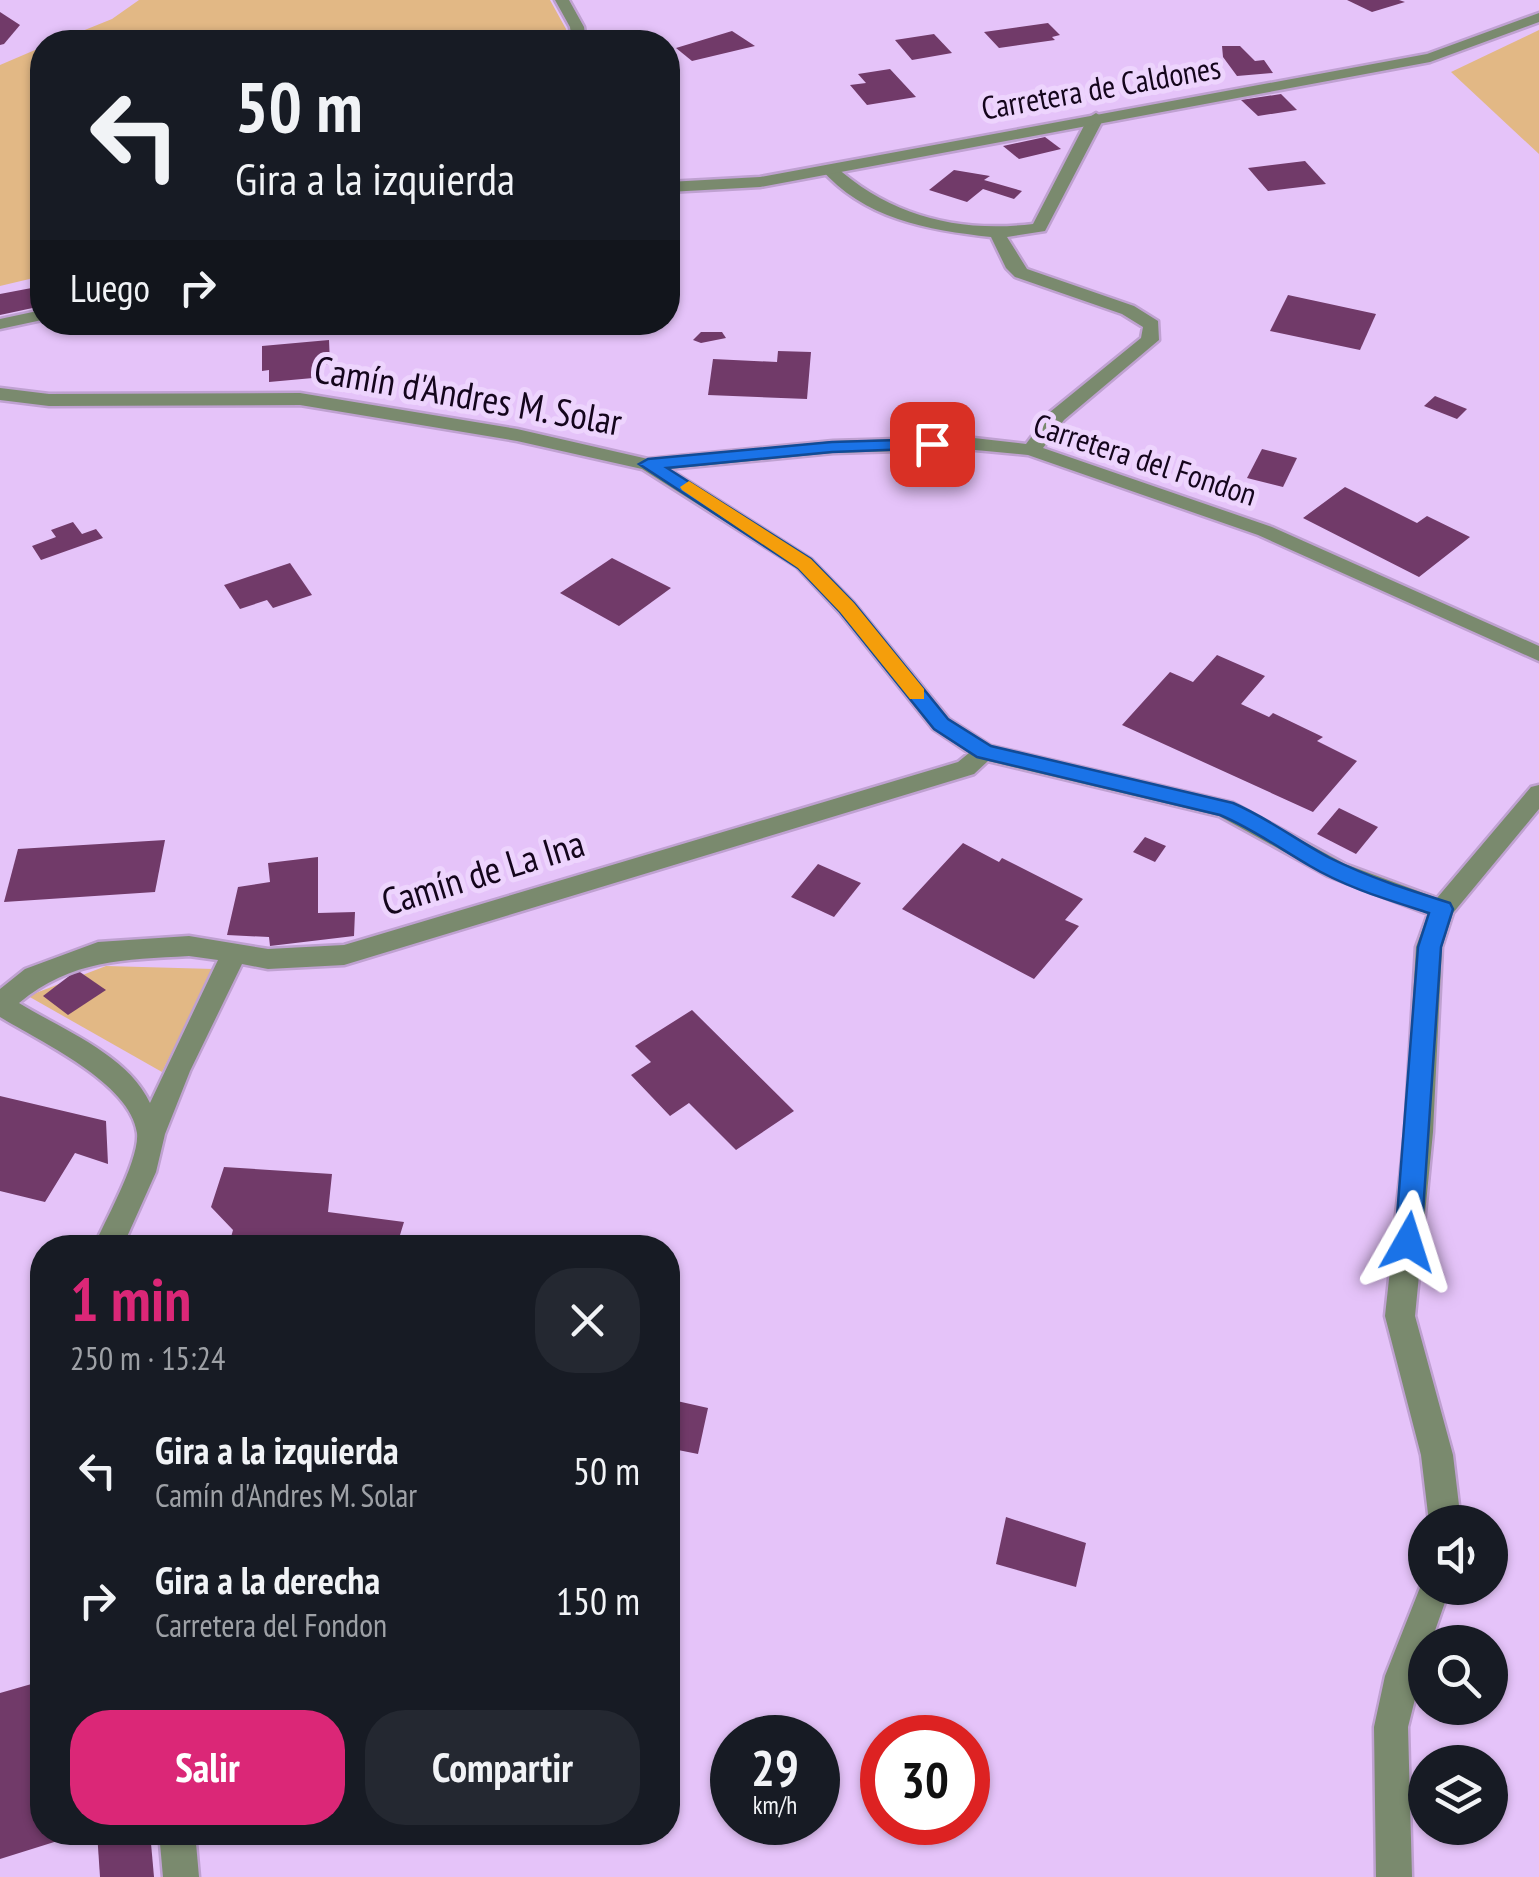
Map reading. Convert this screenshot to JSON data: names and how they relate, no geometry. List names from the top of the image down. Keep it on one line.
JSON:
{"streets":{"street":["Carretera de Caldones","Camín d'Andres M. Solar","Carretera del Fondon","Camín de La Ina"]},"crossings":[["Camín d'Andres M. Solar","Carretera del Fondon"],["Camín d'Andres M. Solar","Camín de La Ina"]],"page":{"turn":["50 m","Gira a la izquierda"],"then":"Luego","heading":["1 min","250 m · 15:24"],"list":[{"name":"Gira a la izquierda","note":"Camín d'Andres M. Solar","value":"50 m"},{"name":"Gira a la derecha","note":"Carretera del Fondon","value":"150 m"}],"buttons":["Salir","Compartir"],"speed":"29 km/h","limit":"30"}}
